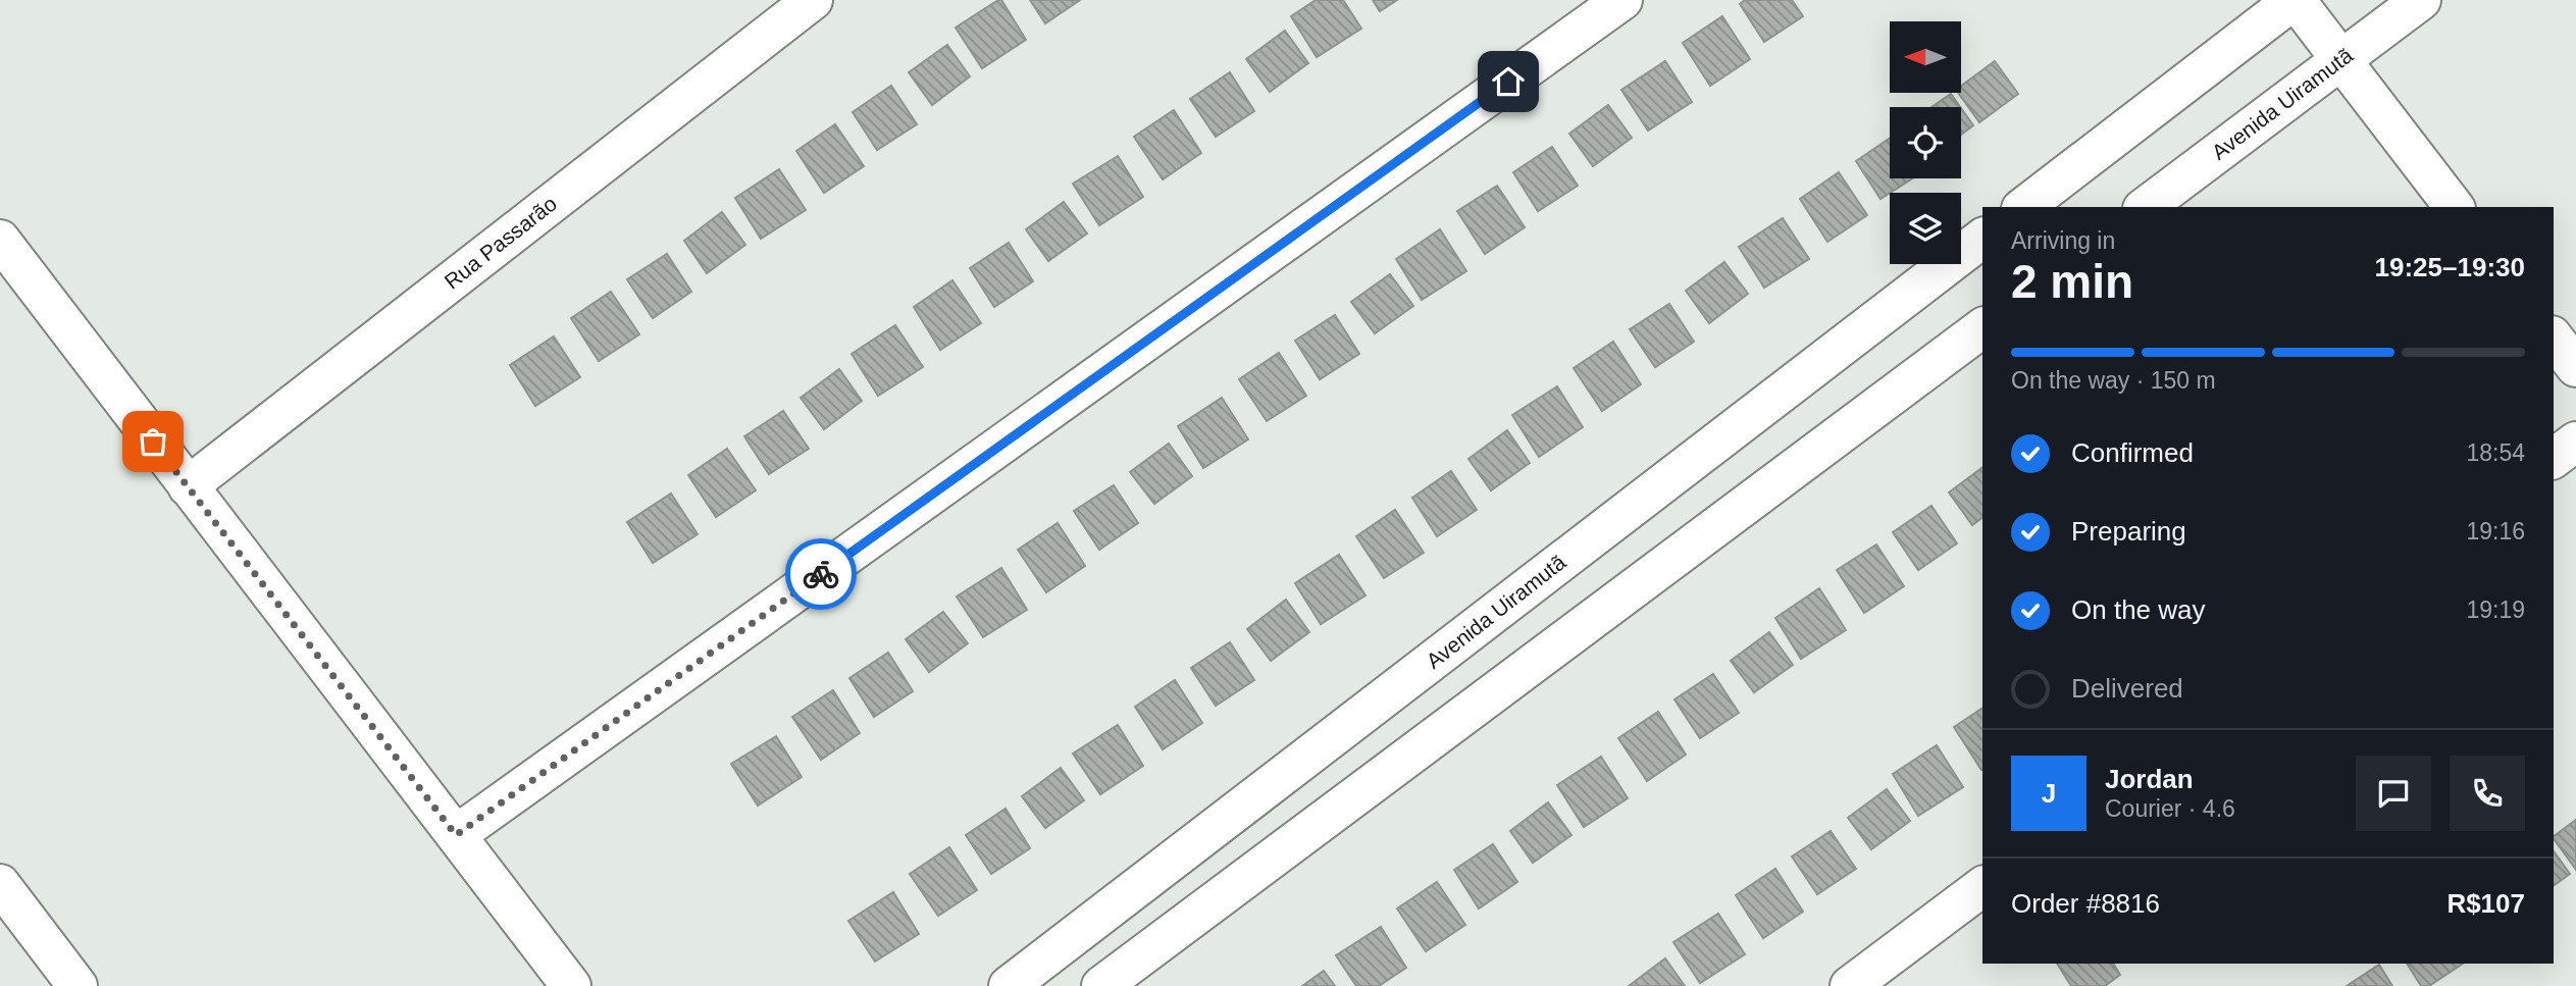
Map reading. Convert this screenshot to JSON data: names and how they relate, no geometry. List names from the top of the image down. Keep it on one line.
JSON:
{"streets":{"street":["Avenida Uiramutã","Rua Passarão"]},"north":"left","page":{"heading":["2 min","Arriving in","19:25–19:30"],"panel":["Jordan","Courier · 4.6","Order #8816","R$107"],"bar":"On the way · 150 m","list":[["Confirmed","18:54"],["Preparing","19:16"],["On the way","19:19"],"Delivered"],"round":"J"}}
